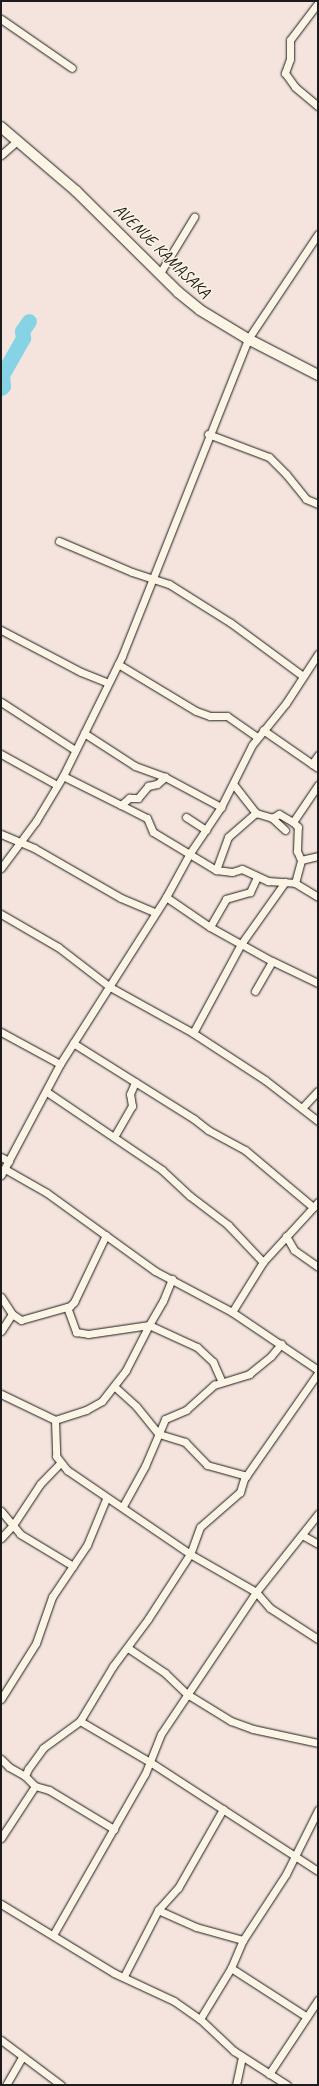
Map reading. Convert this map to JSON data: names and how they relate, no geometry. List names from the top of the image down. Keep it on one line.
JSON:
{"streets":{"street":["AVENUE KAMASAKA"]}}
